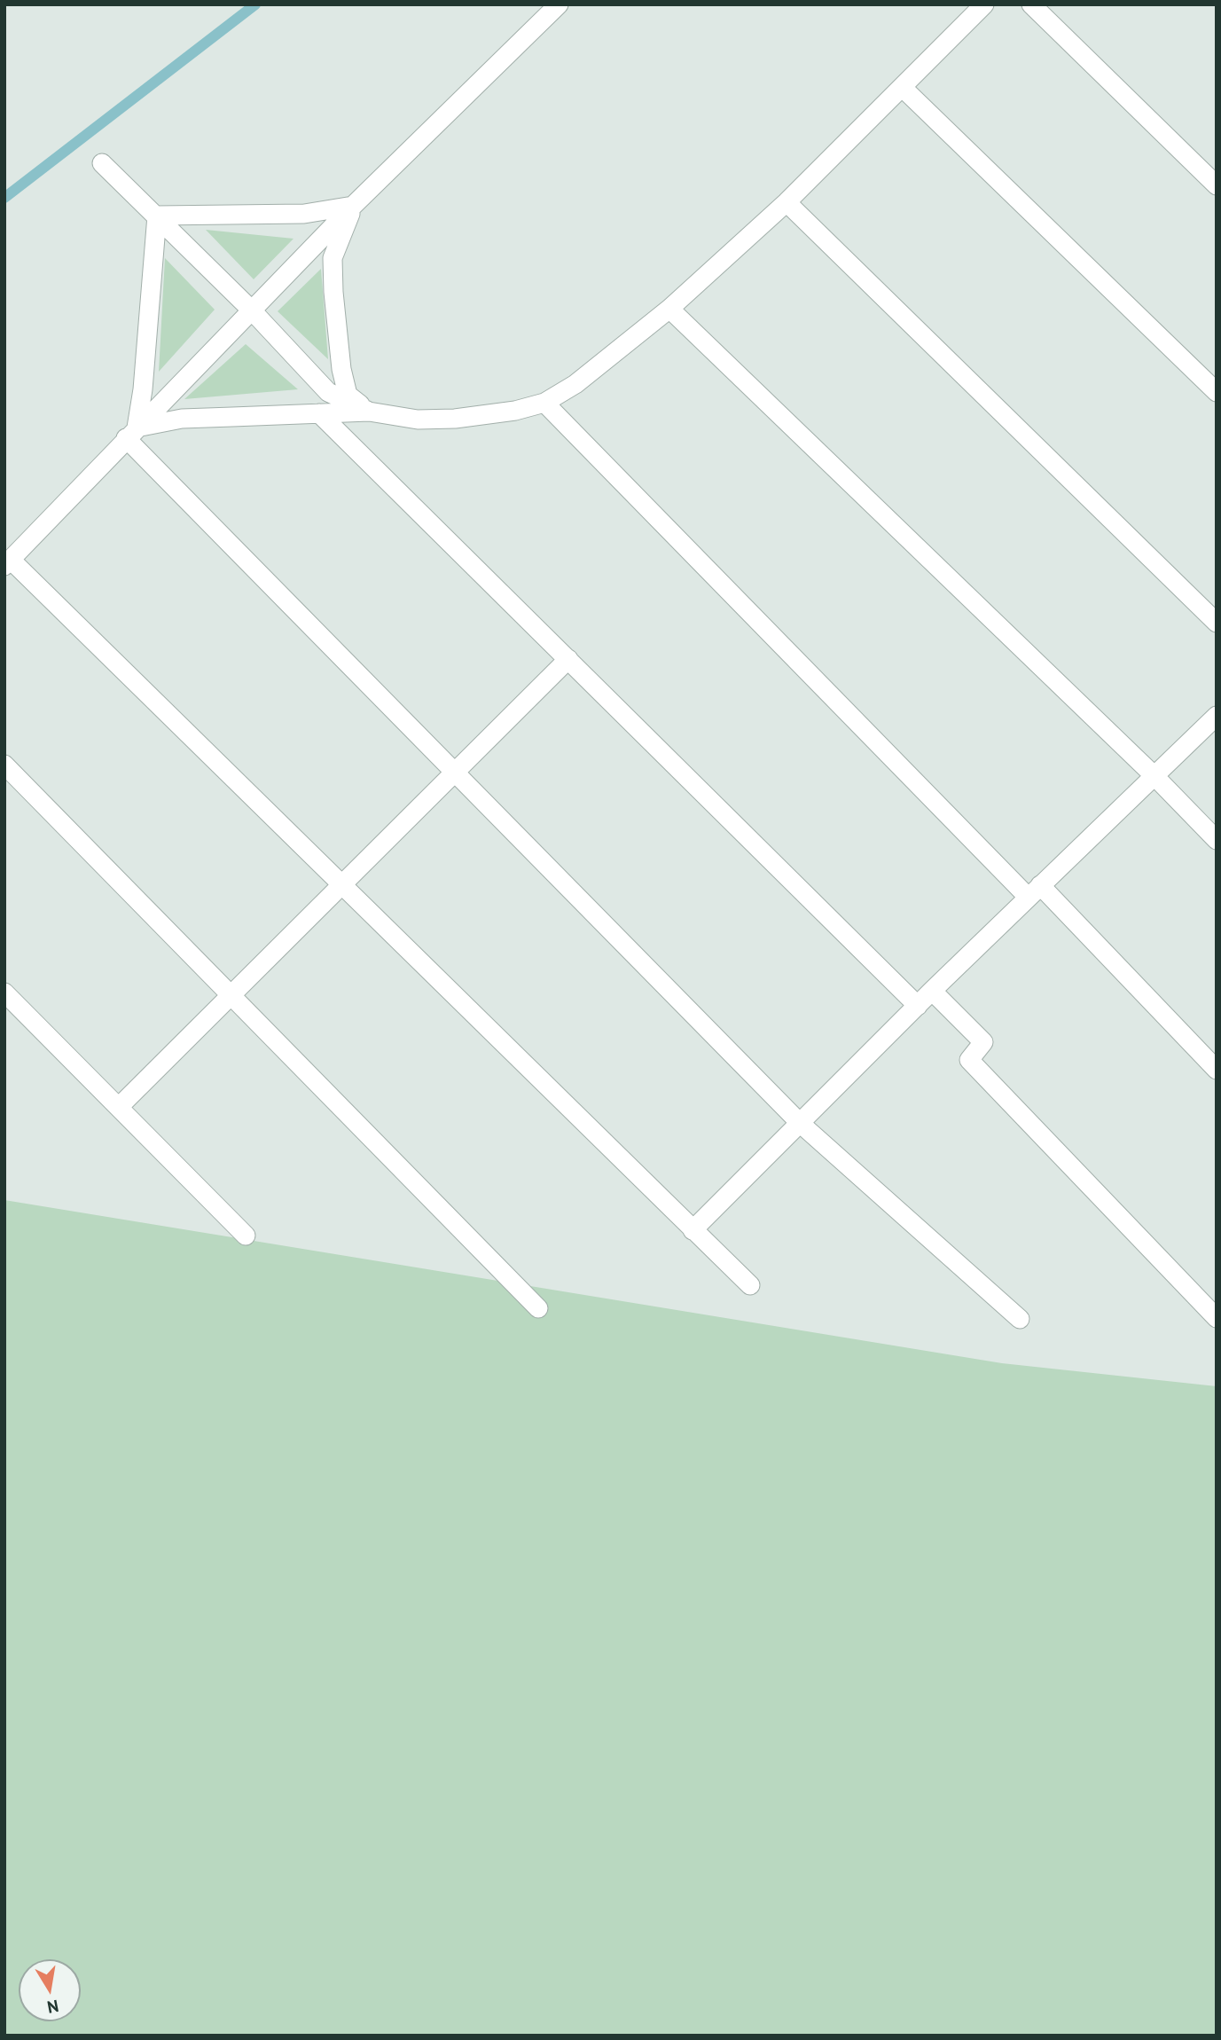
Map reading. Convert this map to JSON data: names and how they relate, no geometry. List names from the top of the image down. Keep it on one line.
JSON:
{"north":"bottom"}
